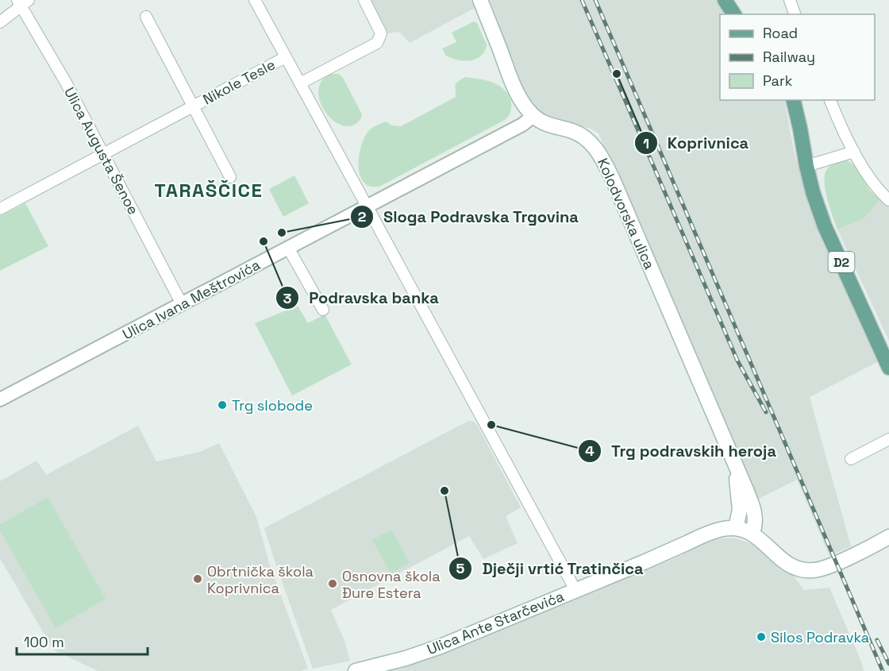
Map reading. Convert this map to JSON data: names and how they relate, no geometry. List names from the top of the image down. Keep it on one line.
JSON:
{"streets":{"main road":["Kolodvorska ulica","D2","Ulica Ante Starčevića"],"street":["Nikole Tesle","Ulica Augusta Šenoe","Ulica Ivana Meštrovića"]},"crossings":[["Nikole Tesle","Ulica Augusta Šenoe"],["Ulica Augusta Šenoe","Ulica Ivana Meštrovića"],["Kolodvorska ulica","Ulica Ivana Meštrovića"],["Kolodvorska ulica","Ulica Ante Starčevića"]],"districts":["TARAŠČICE"],"places":["Koprivnica","Sloga Podravska Trgovina","Podravska banka","Trg slobode","Trg podravskih heroja","Dječji vrtić Tratinčica","Obrtnička škola Koprivnica","Osnovna škola Đure Estera","Silos Podravka"],"legend":["Road","Railway","Park"],"scale_bar":"100 m"}
